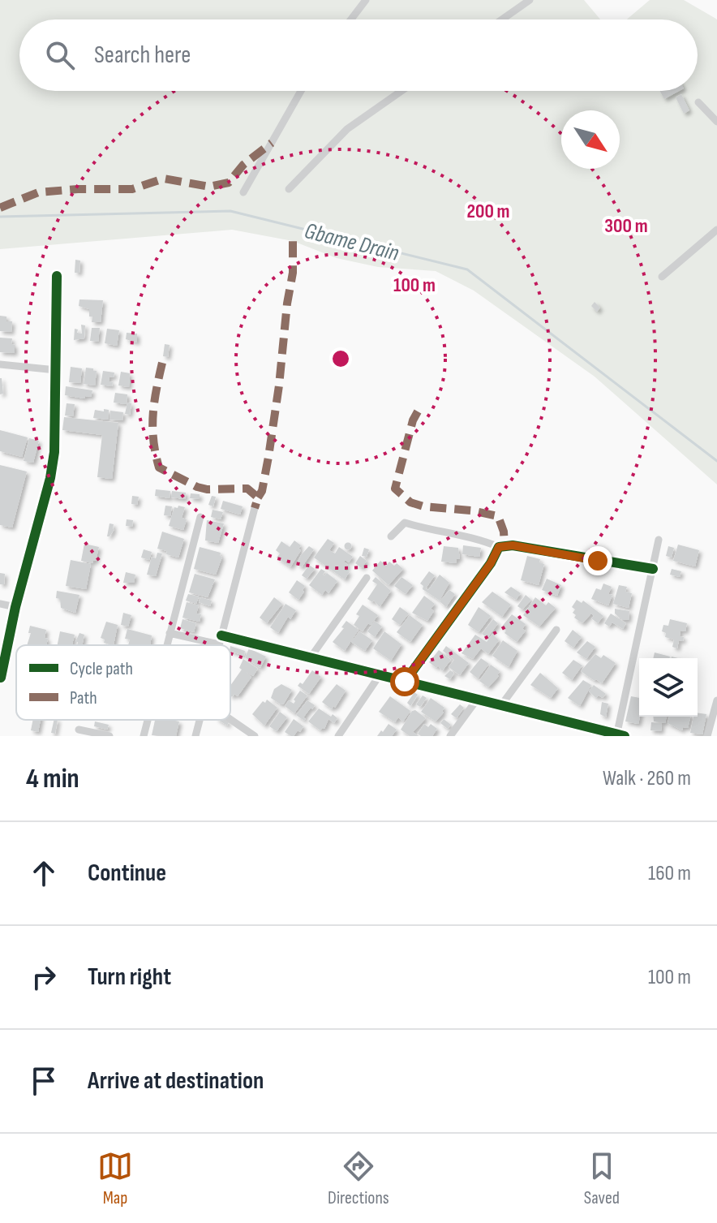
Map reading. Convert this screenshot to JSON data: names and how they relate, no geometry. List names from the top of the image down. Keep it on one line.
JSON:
{"water":["Gbame Drain"],"legend":["Cycle path","Path"],"north":"bottom right","page":{"search":"Search here","heading":["4 min","Walk · 260 m"],"list":[["Continue","160 m"],["Turn right","100 m"],"Arrive at destination"],"nav":["Map","Directions","Saved"]},"rings":["200 m","300 m","100 m"]}
